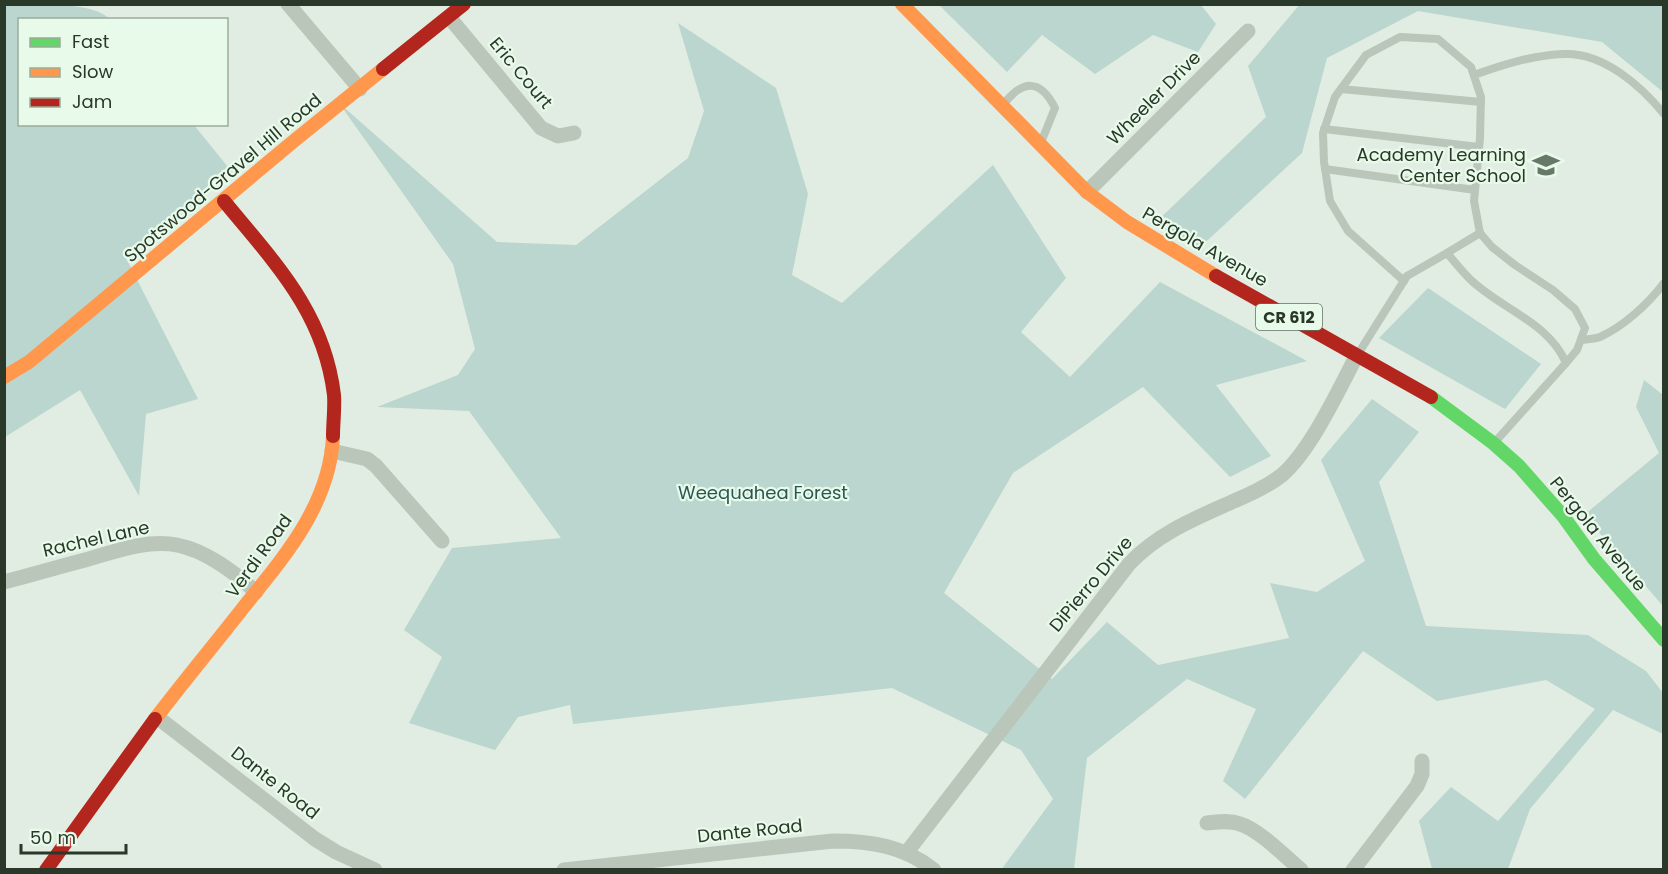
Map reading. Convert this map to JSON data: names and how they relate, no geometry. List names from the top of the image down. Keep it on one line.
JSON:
{"streets":{"street":["Eric Court","Wheeler Drive","Spotswood-Gravel Hill Road","Pergola Avenue","CR 612","Rachel Lane","Verdi Road","DiPierro Drive","Dante Road"]},"crossings":[["Eric Court","Spotswood-Gravel Hill Road"],["Wheeler Drive","Pergola Avenue"],["Spotswood-Gravel Hill Road","Verdi Road"],["Pergola Avenue","DiPierro Drive"],["Rachel Lane","Verdi Road"],["Verdi Road","Dante Road"],["DiPierro Drive","Dante Road"]],"parks":["Weequahea Forest"],"places":{"school or university":["Academy Learning Center School"]},"legend":["Fast","Slow","Jam"],"scale_bar":"50 m"}
